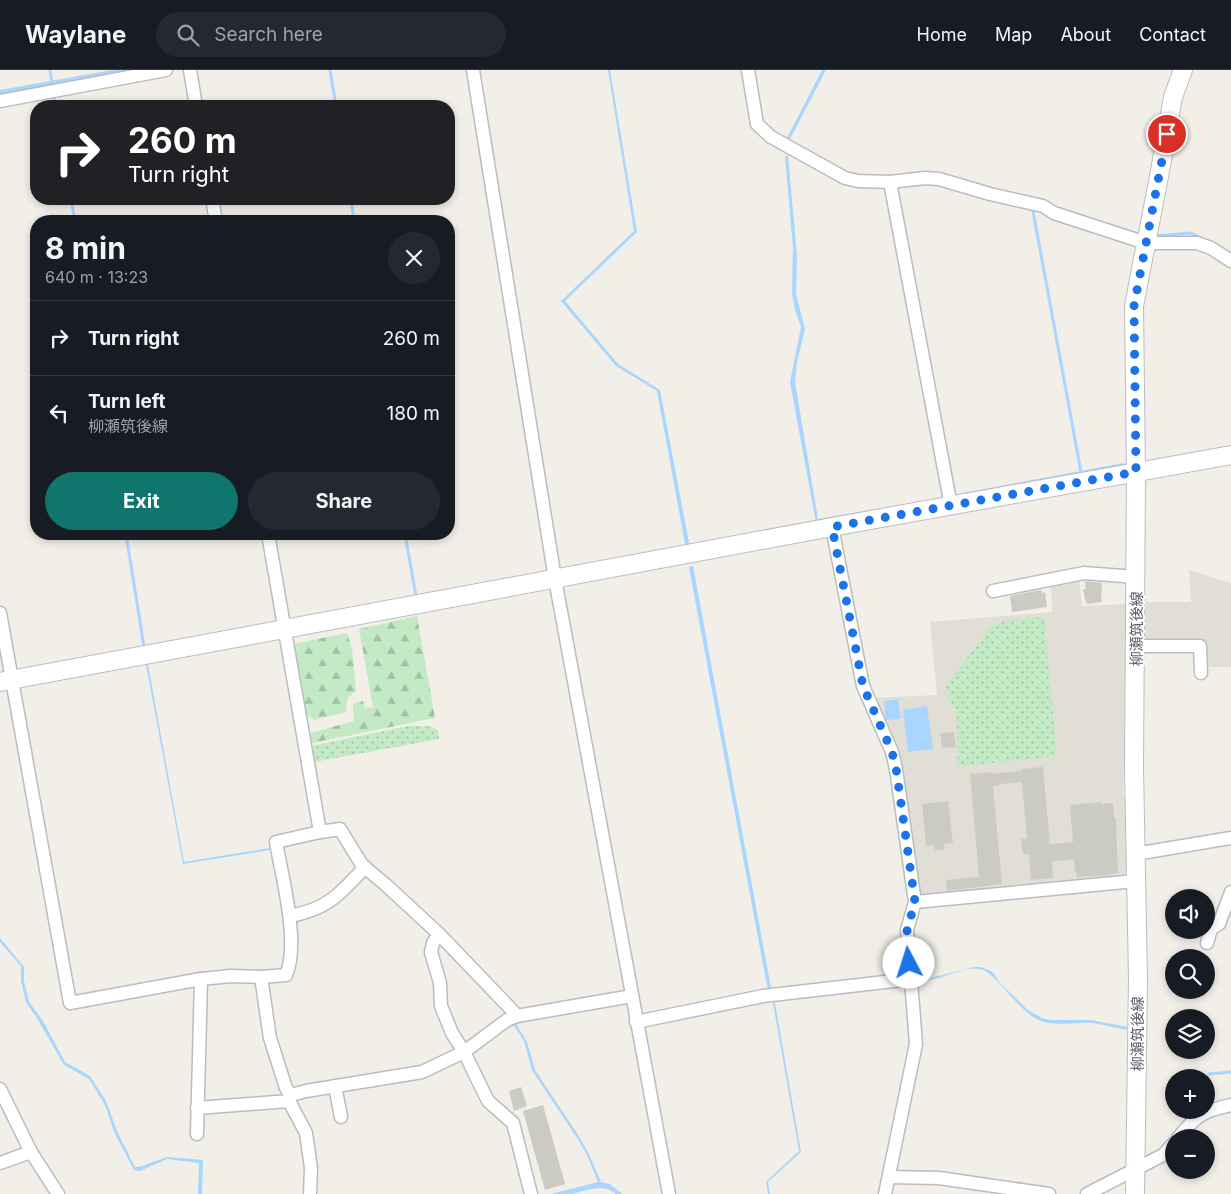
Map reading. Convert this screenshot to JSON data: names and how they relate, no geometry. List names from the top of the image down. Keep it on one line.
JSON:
{"streets":{"street":["柳瀬筑後線"]},"page":{"header":"Waylane","search":"Search here","nav":["Home","Map","About","Contact"],"turn":["260 m","Turn right"],"heading":["8 min","640 m · 13:23"],"list":[{"name":"Turn right","value":"260 m"},{"name":"Turn left","note":"柳瀬筑後線","value":"180 m"}],"buttons":["Exit","Share"],"map_buttons":["+","−"]}}
